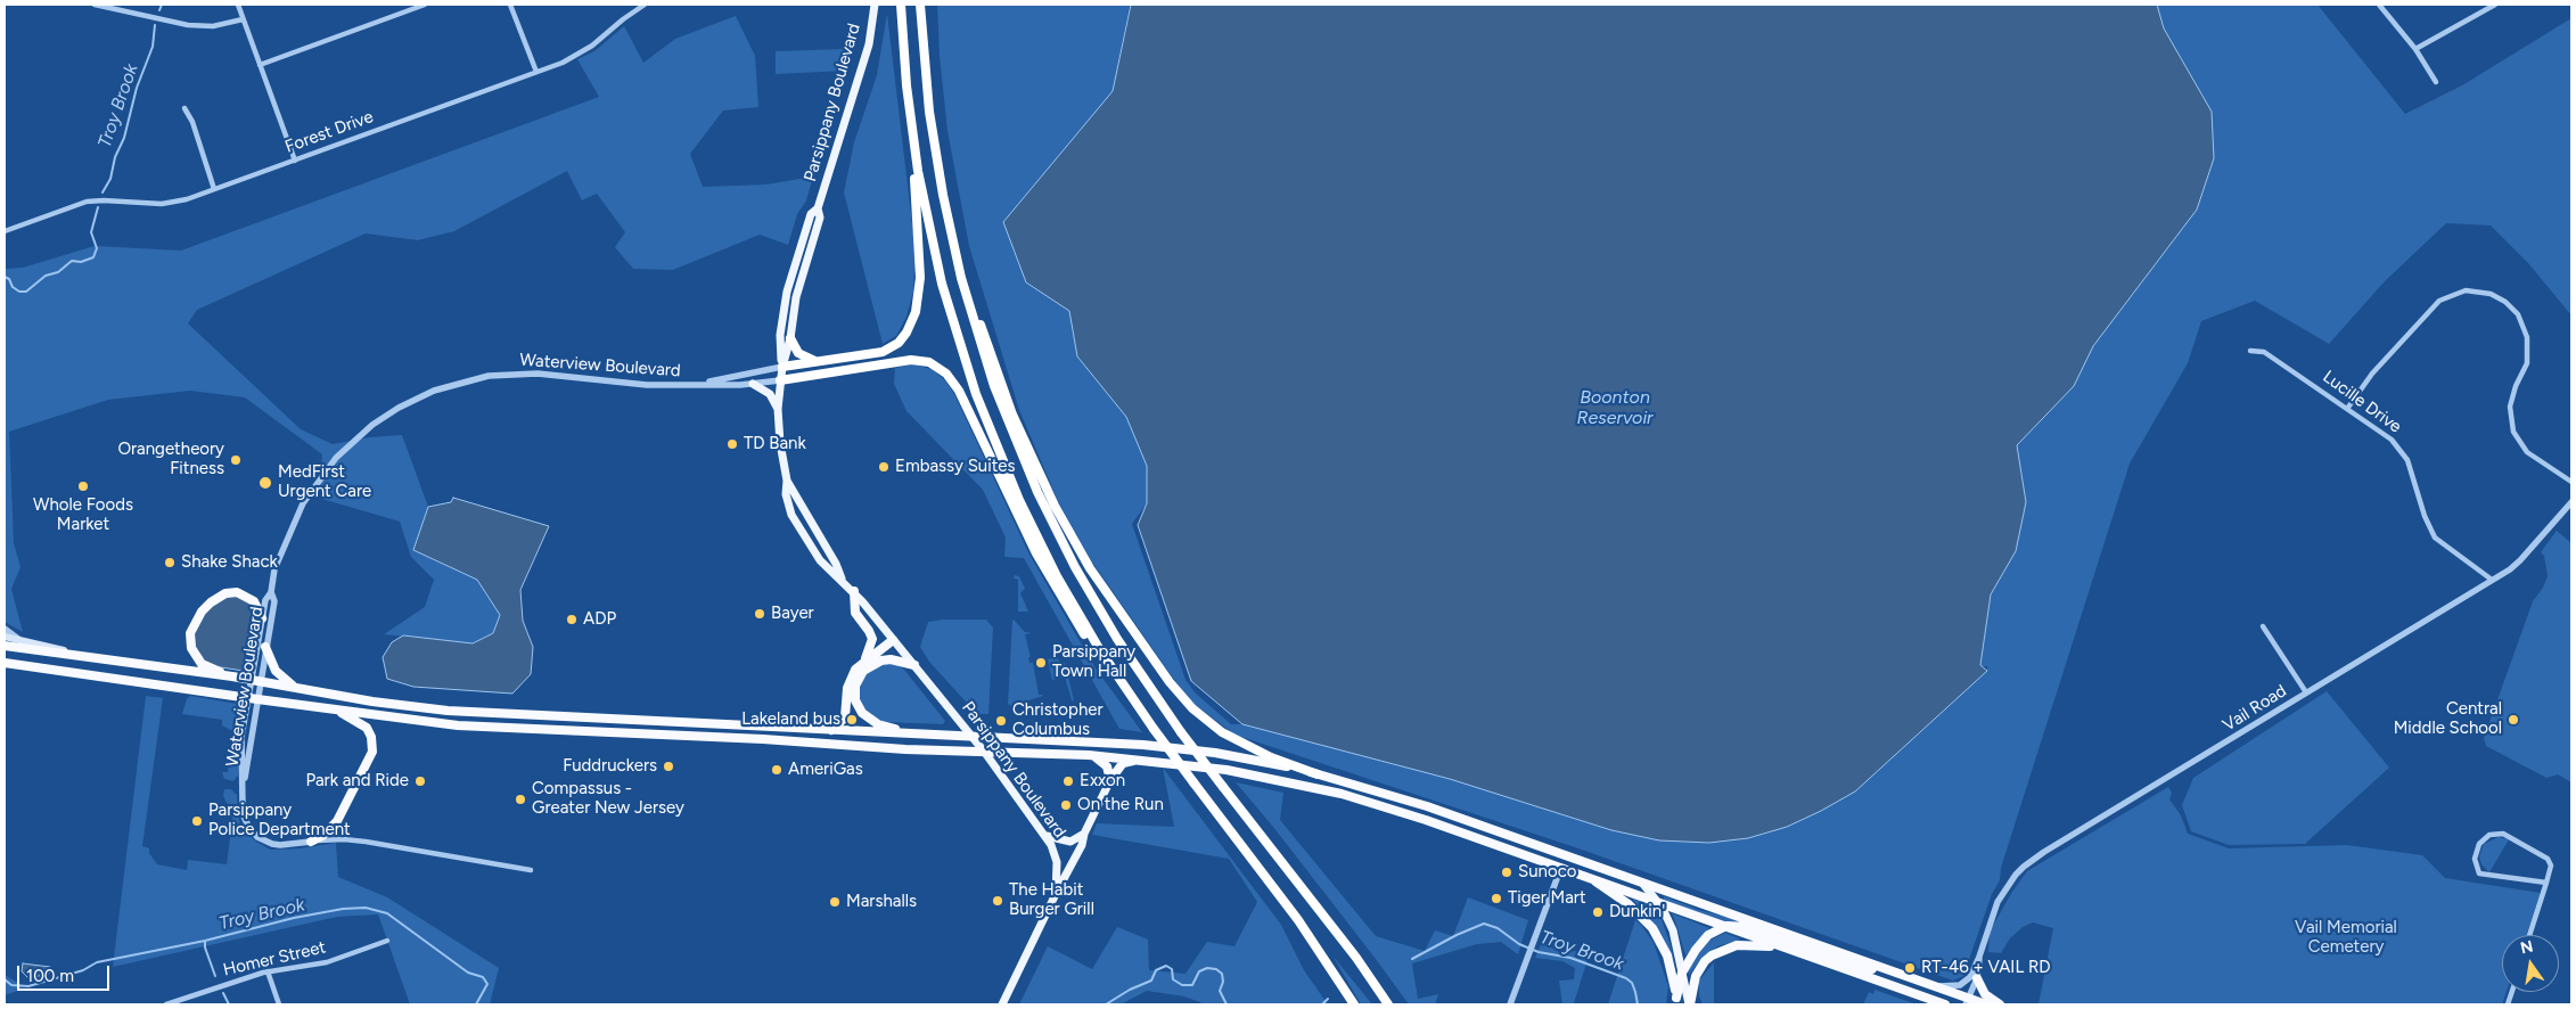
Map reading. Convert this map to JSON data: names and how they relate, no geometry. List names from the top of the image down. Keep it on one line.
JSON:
{"streets":{"main road":["Parsippany Boulevard"],"street":["Forest Drive","Waterview Boulevard","Lucille Drive","Vail Road","Homer Street"]},"crossings":[["Parsippany Boulevard","Waterview Boulevard"],["Lucille Drive","Vail Road"]],"water":["Troy Brook","Boonton Reservoir"],"parks":["Vail Memorial Cemetery"],"places":["TD Bank","Orangetheory Fitness","Embassy Suites","MedFirst Urgent Care","Whole Foods Market","Shake Shack","Bayer","ADP","Parsippany Town Hall","Lakeland bus","Central Middle School","Christopher Columbus","Fuddruckers","AmeriGas","Park and Ride","Exxon","Compassus - Greater New Jersey","On the Run","Parsippany Police Department","Sunoco","Tiger Mart","The Habit Burger Grill","Marshalls","Dunkin'","RT-46 + VAIL RD"],"scale_bar":"100 m","north":"top"}
